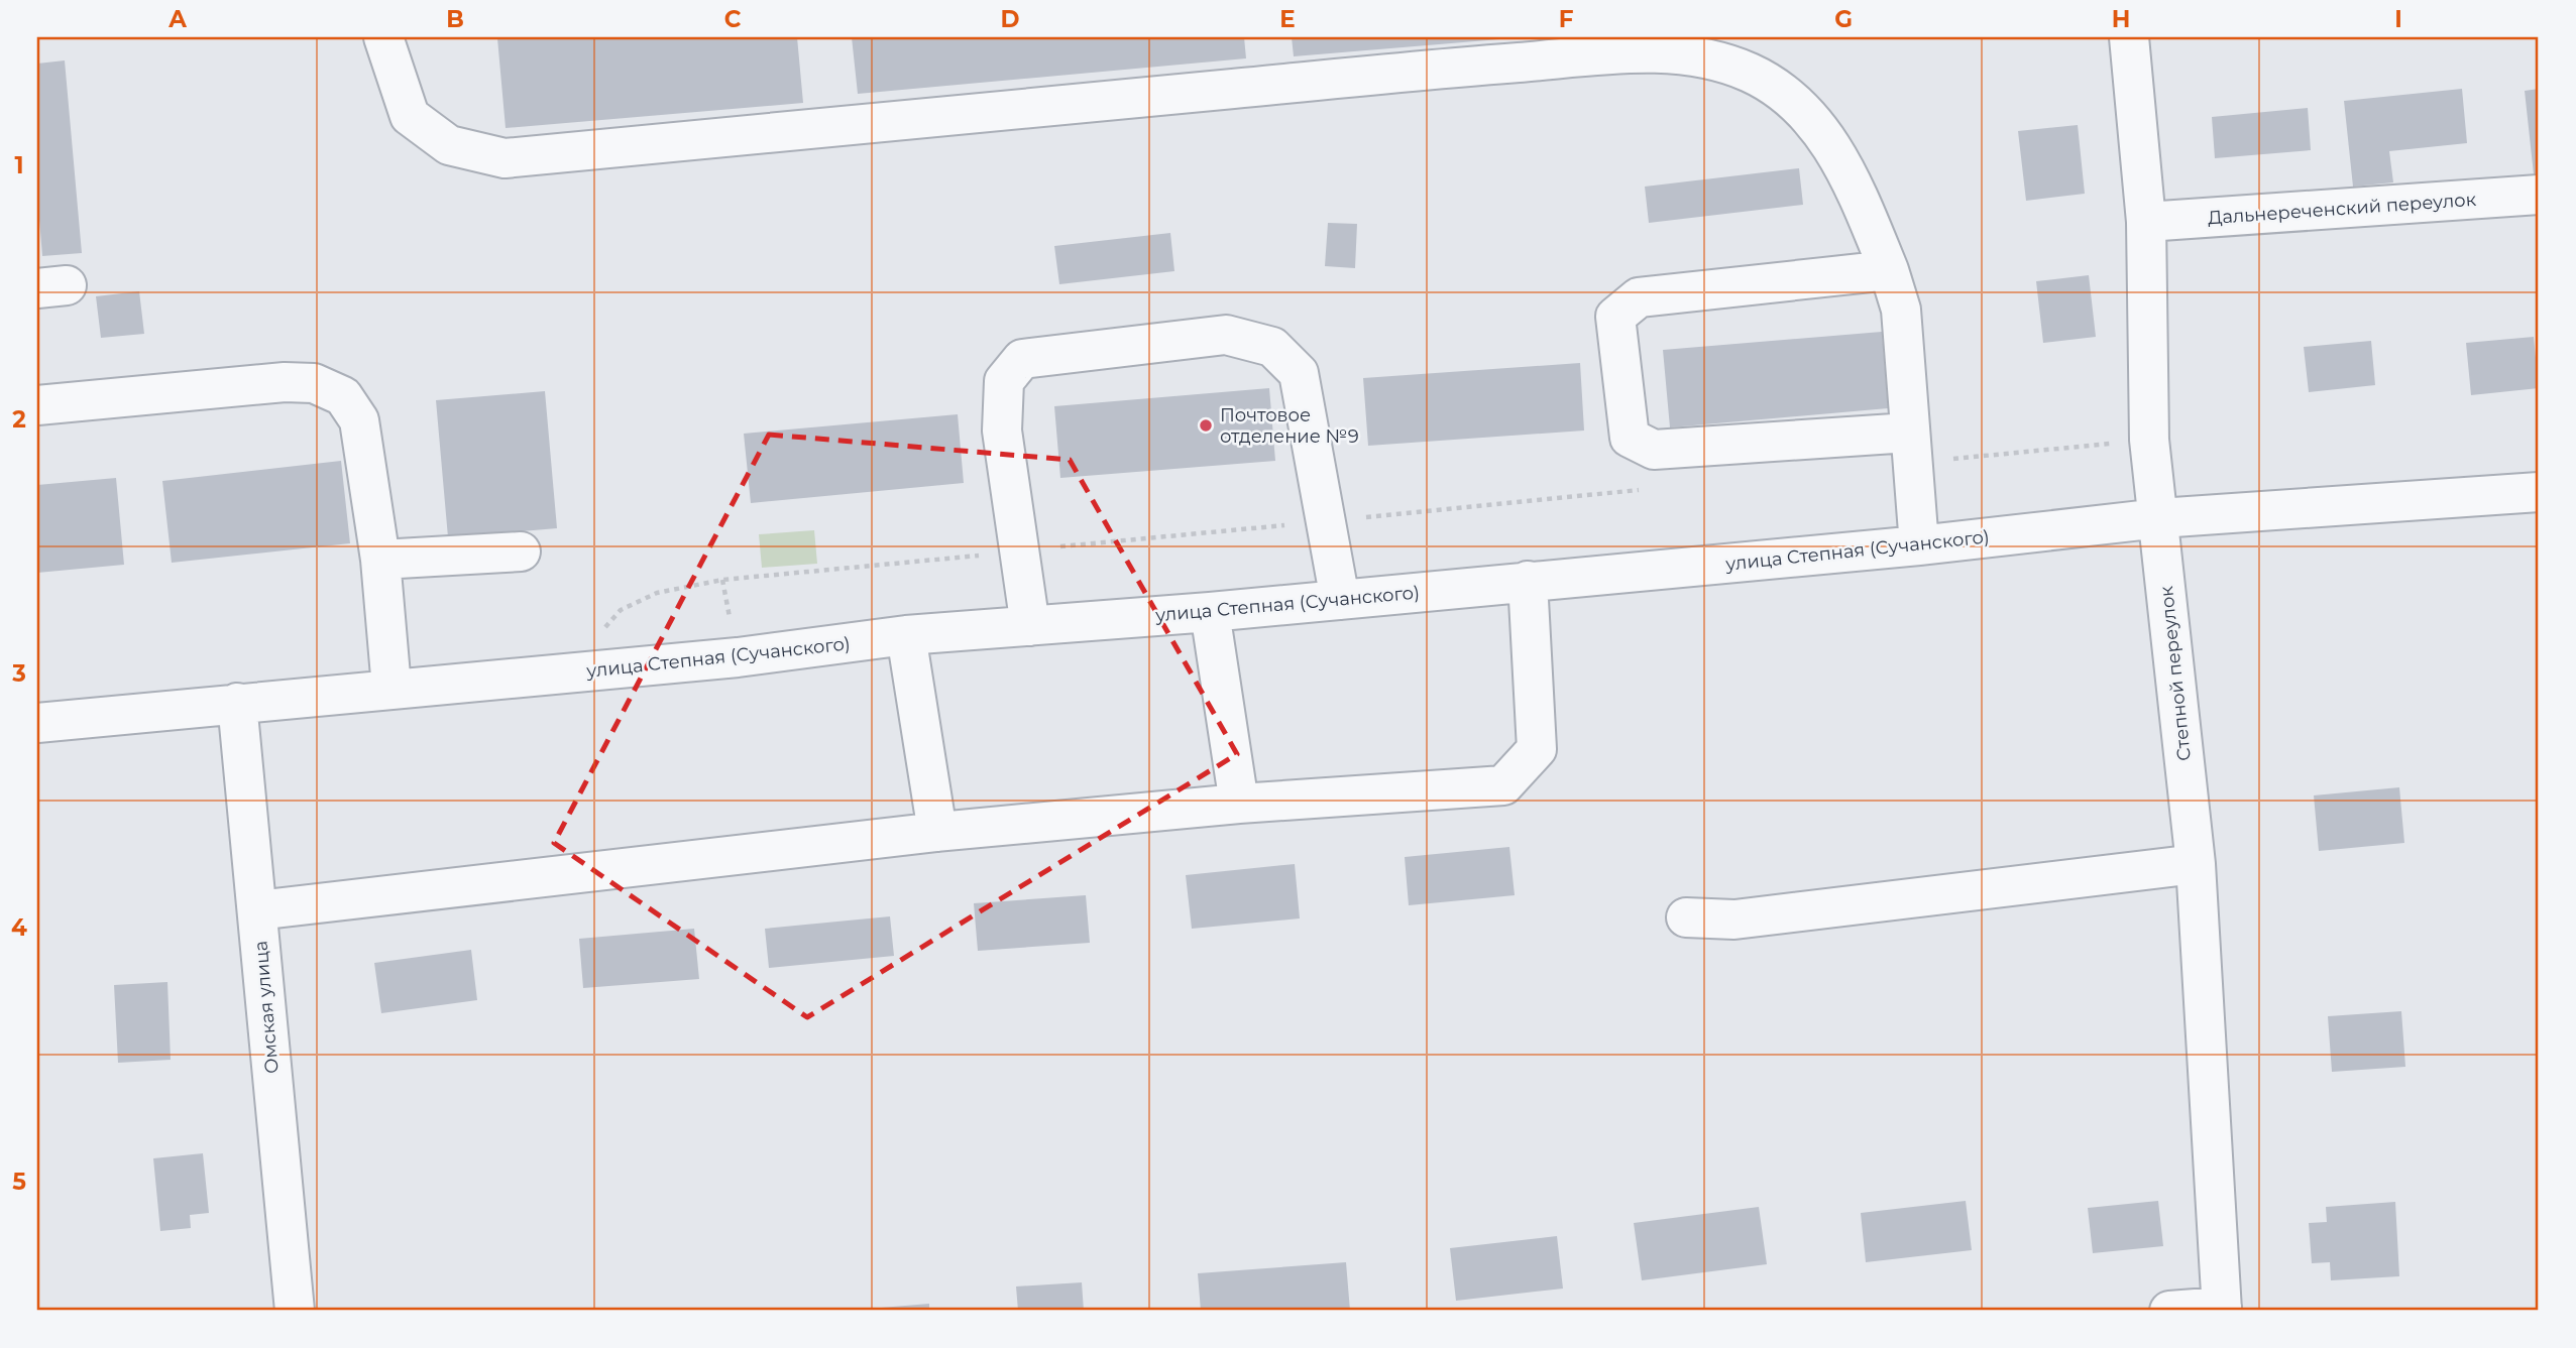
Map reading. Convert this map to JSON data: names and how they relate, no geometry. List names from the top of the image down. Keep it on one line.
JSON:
{"streets":{"street":["Дальнереченский переулок","улица Степная (Сучанского)","Степной переулок","Омская улица"]},"crossings":[["Дальнереченский переулок","Степной переулок"],["улица Степная (Сучанского)","Степной переулок"],["улица Степная (Сучанского)","Омская улица"]],"places":["Почтовое отделение №9"],"grid":{"columns":["A","B","C","D","E","F","G","H","I"],"rows":["1","2","3","4","5"]}}
